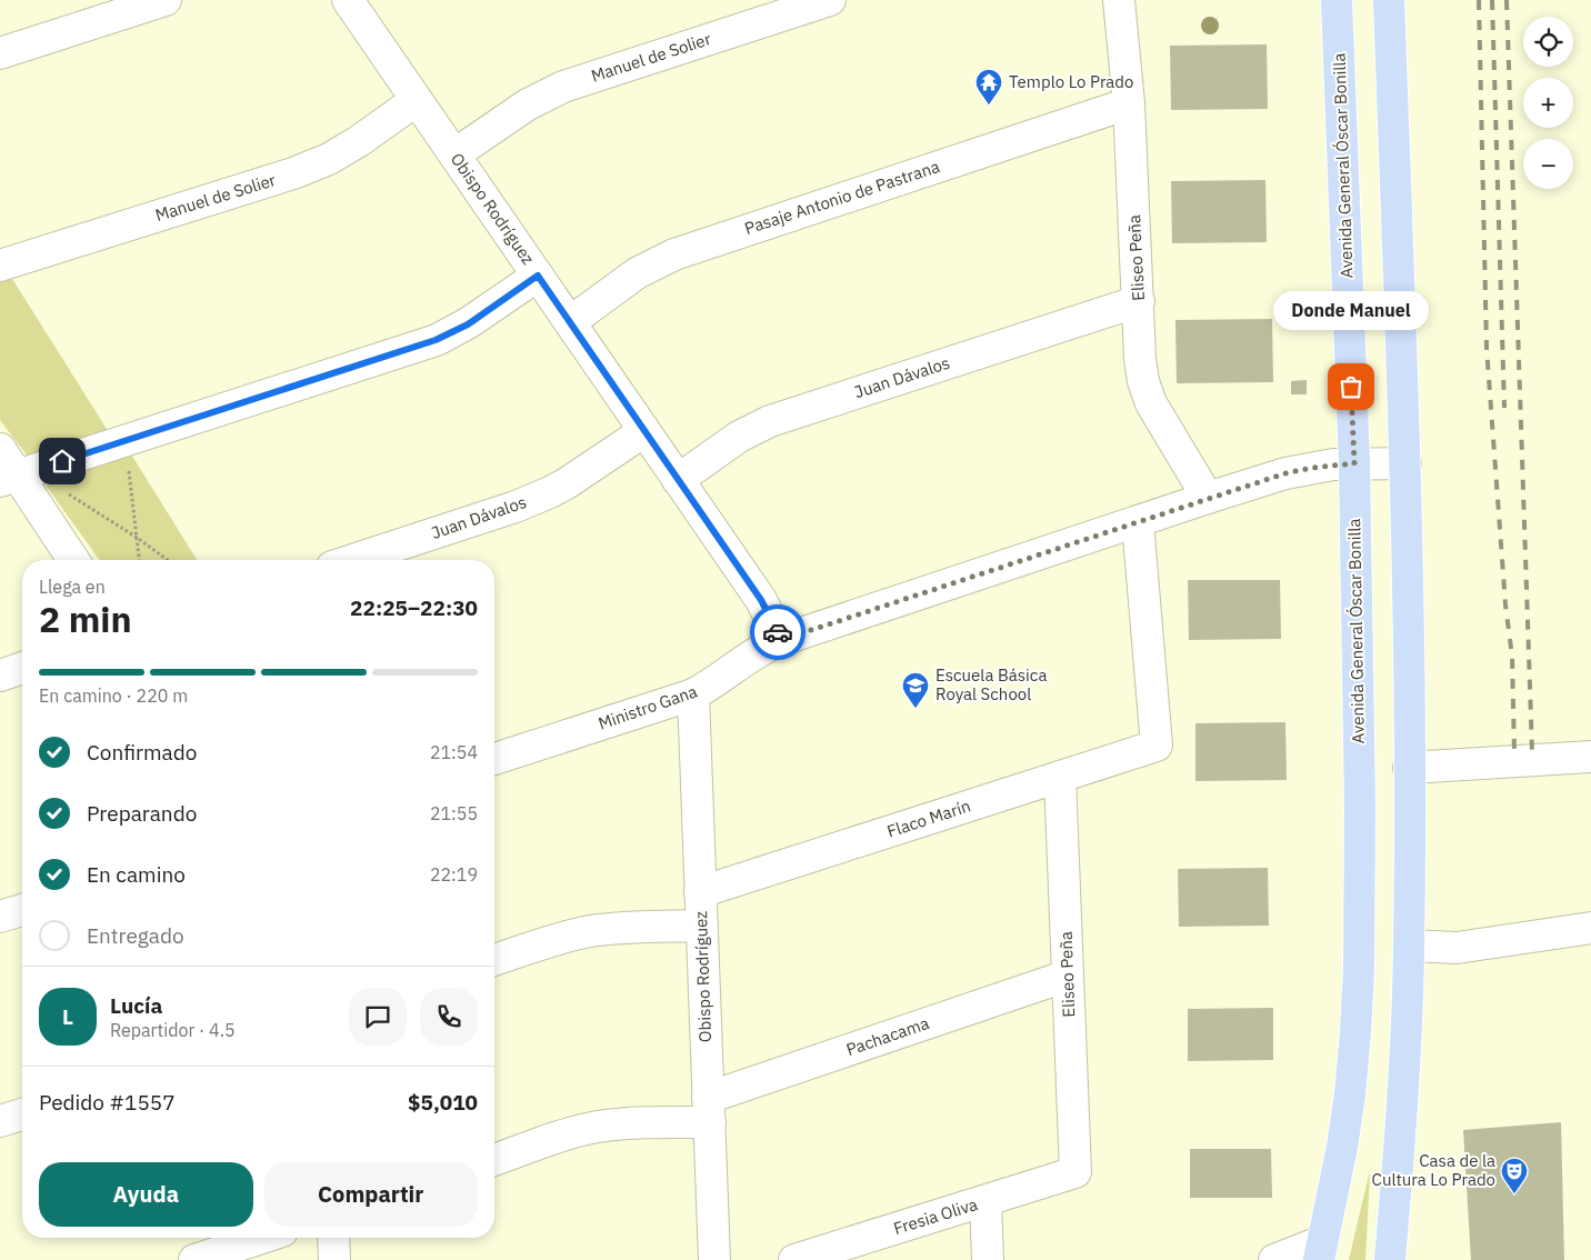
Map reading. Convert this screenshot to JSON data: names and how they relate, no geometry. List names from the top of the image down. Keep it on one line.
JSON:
{"streets":{"main road":["Avenida General Óscar Bonilla"],"street":["Manuel de Solier","Pasaje Antonio de Pastrana","Obispo Rodríguez","Eliseo Peña","Juan Dávalos","Ministro Gana","Flaco Marín","Pachacama","Fresia Oliva"]},"crossings":[["Manuel de Solier","Obispo Rodríguez"],["Avenida General Óscar Bonilla","Ministro Gana"],["Pasaje Antonio de Pastrana","Obispo Rodríguez"],["Pasaje Antonio de Pastrana","Eliseo Peña"],["Obispo Rodríguez","Juan Dávalos"],["Obispo Rodríguez","Ministro Gana"],["Obispo Rodríguez","Flaco Marín"],["Obispo Rodríguez","Pachacama"],["Eliseo Peña","Juan Dávalos"],["Eliseo Peña","Ministro Gana"],["Eliseo Peña","Flaco Marín"],["Eliseo Peña","Pachacama"],["Eliseo Peña","Fresia Oliva"],["Ministro Gana","Flaco Marín"]],"places":{"temple":["Templo Lo Prado"],"other":["Donde Manuel"],"school or university":["Escuela Básica Royal School"],"theatre":["Casa de la Cultura Lo Prado"]},"page":{"map_buttons":["+","−"],"bubble":"Donde Manuel","heading":["2 min","Llega en","22:25–22:30"],"panel":["Lucía","Repartidor · 4.5","Pedido #1557","$5,010"],"bar":"En camino · 220 m","list":[["Confirmado","21:54"],["Preparando","21:55"],["En camino","22:19"],"Entregado"],"round":"L","buttons":["Ayuda","Compartir"]}}
